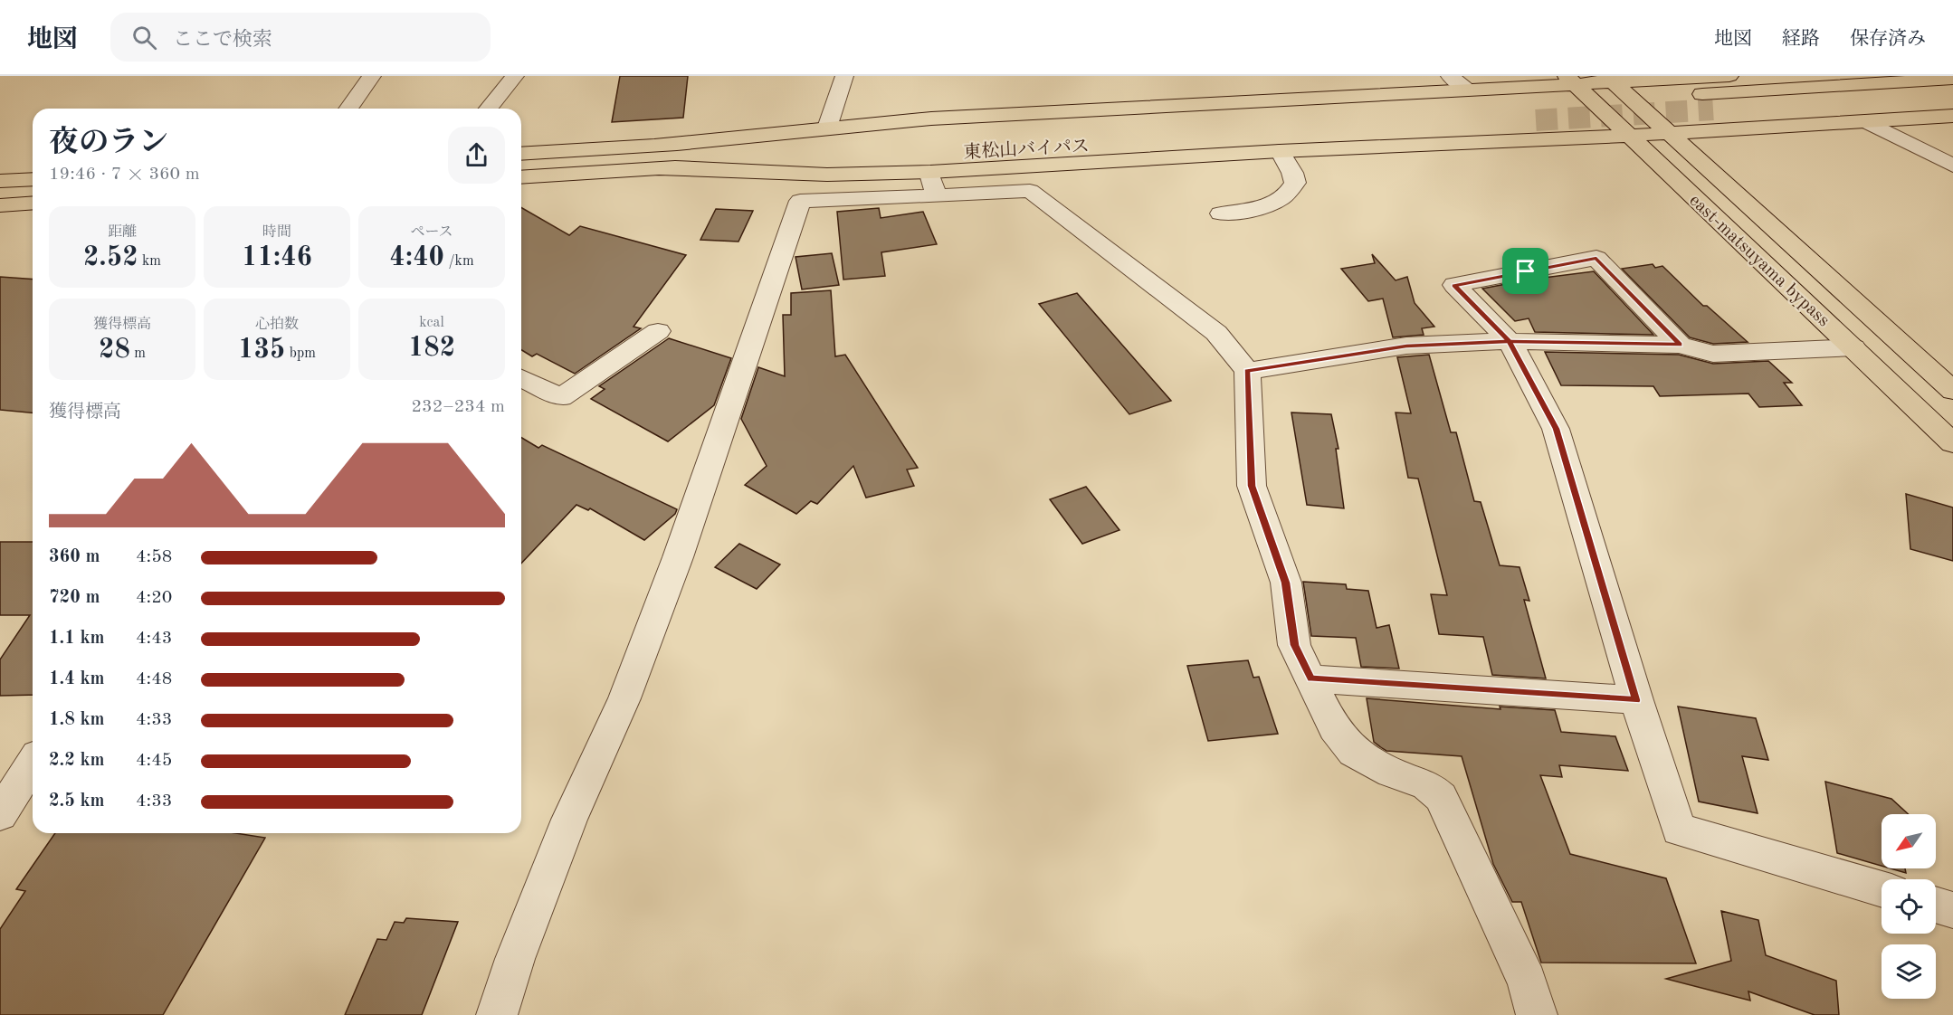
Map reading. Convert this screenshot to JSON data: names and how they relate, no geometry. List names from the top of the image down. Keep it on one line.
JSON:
{"streets":{"highway":["東松山バイパス","east-matsuyama bypass"]},"north":"bottom left","page":{"header":"地図","search":"ここで検索","nav":["地図","経路","保存済み"],"heading":["夜のラン","19:46 · 7 × 360 m"],"stats":[["距離","2.52 km"],["時間","11:46"],["ペース","4:40 /km"],["獲得標高","28 m"],["心拍数","135 bpm"],["kcal","182"]],"chart":["獲得標高","232–234 m"],"list":[{"name":"360 m","note":"4:58"},{"name":"720 m","note":"4:20"},{"name":"1.1 km","note":"4:43"},{"name":"1.4 km","note":"4:48"},{"name":"1.8 km","note":"4:33"},{"name":"2.2 km","note":"4:45"},{"name":"2.5 km","note":"4:33"}]}}
